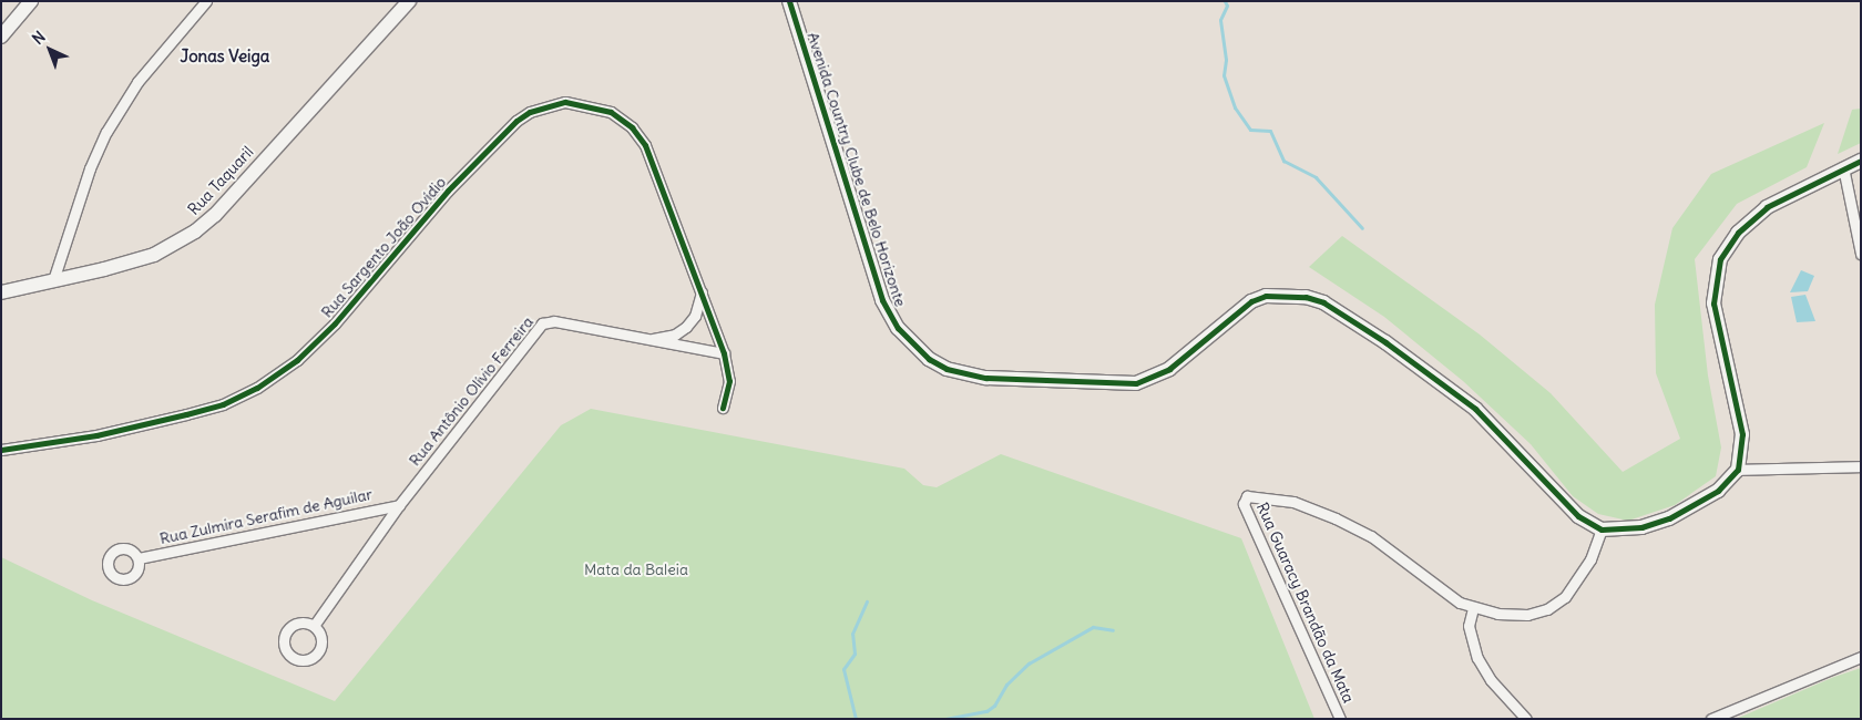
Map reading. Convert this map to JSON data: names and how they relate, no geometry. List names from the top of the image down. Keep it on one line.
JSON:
{"streets":{"street":["Avenida Country Clube de Belo Horizonte","Rua Taquaril","Rua Sargento João Ovídio","Rua Antônio Olívio Ferreira","Rua Zulmira Serafim de Aguilar","Rua Guaracy Brandão da Mata"]},"crossings":[["Rua Sargento João Ovídio","Rua Antônio Olívio Ferreira"],["Rua Antônio Olívio Ferreira","Rua Zulmira Serafim de Aguilar"]],"districts":["Jonas Veiga"],"parks":["Mata da Baleia"],"north":"top left"}
